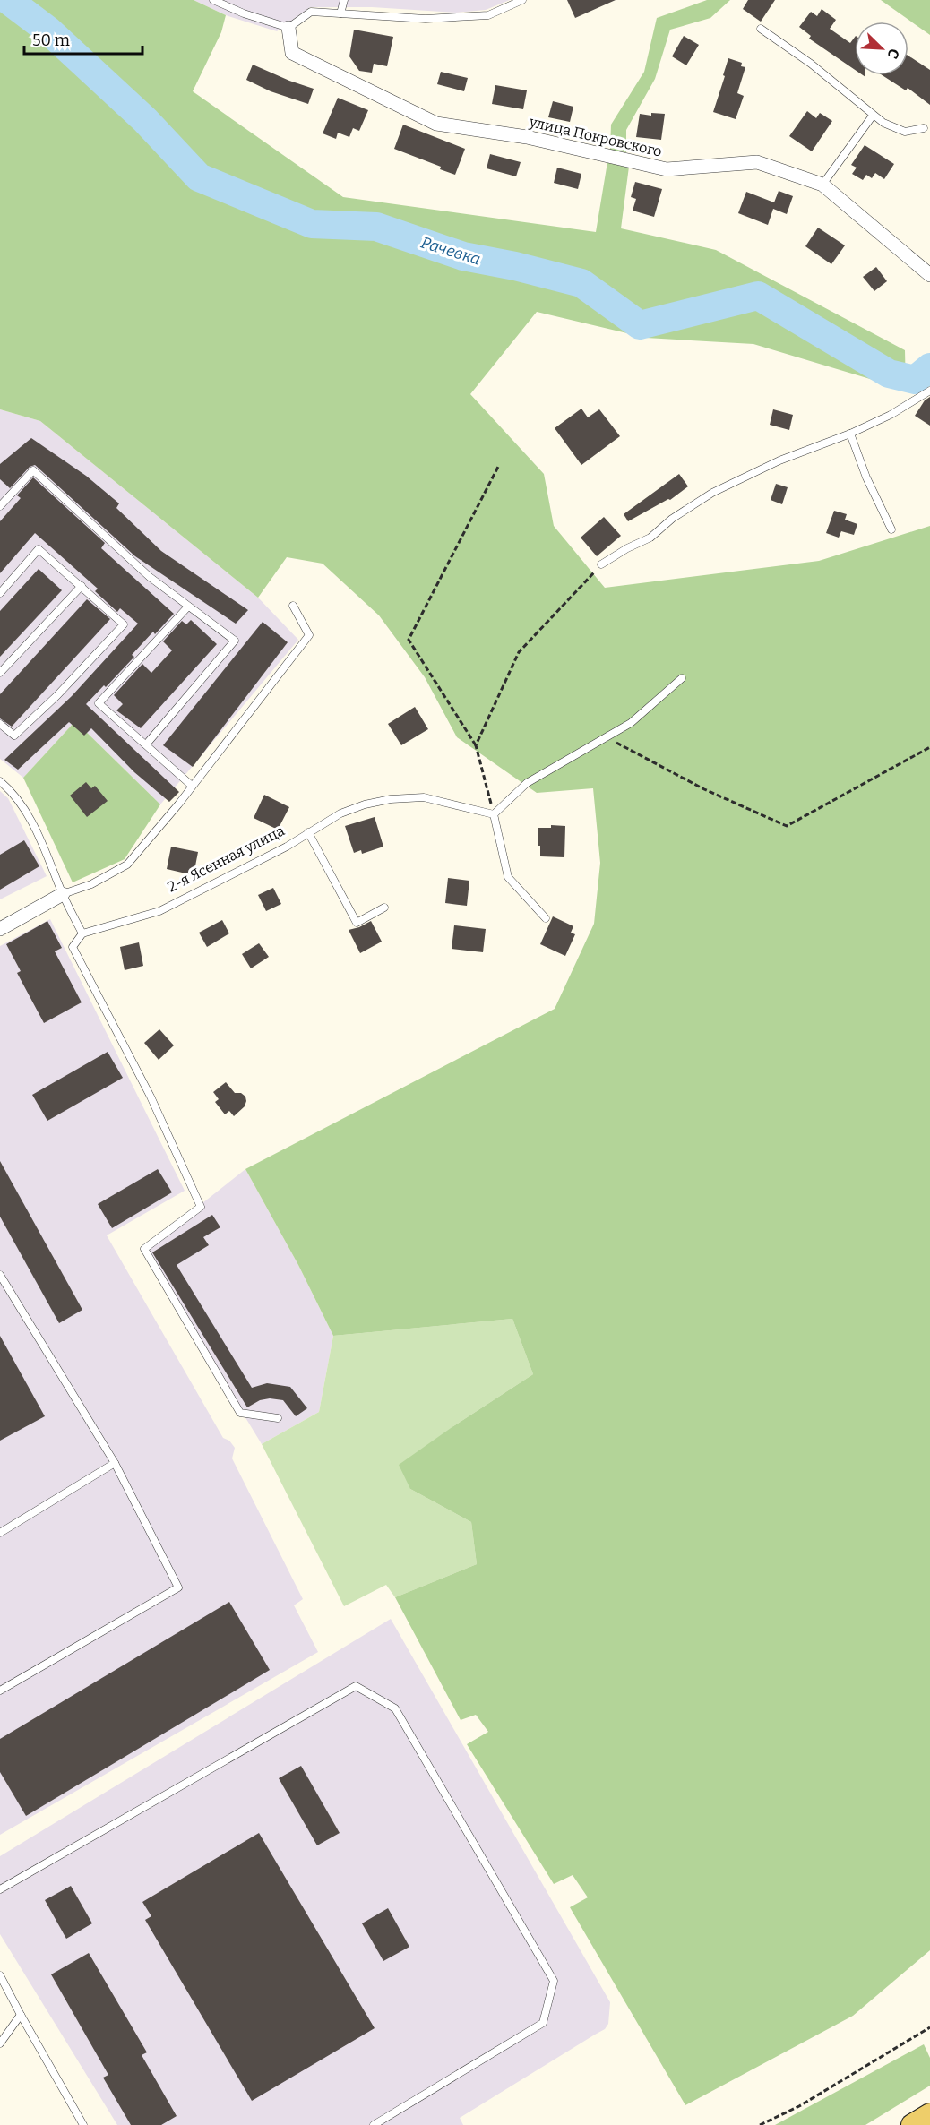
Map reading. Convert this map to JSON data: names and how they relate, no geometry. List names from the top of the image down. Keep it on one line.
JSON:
{"streets":{"street":["улица Покровского"],"lane":["2-я Ясенная улица"]},"water":["Рачевка"],"scale_bar":"50 m","north":"bottom right"}
